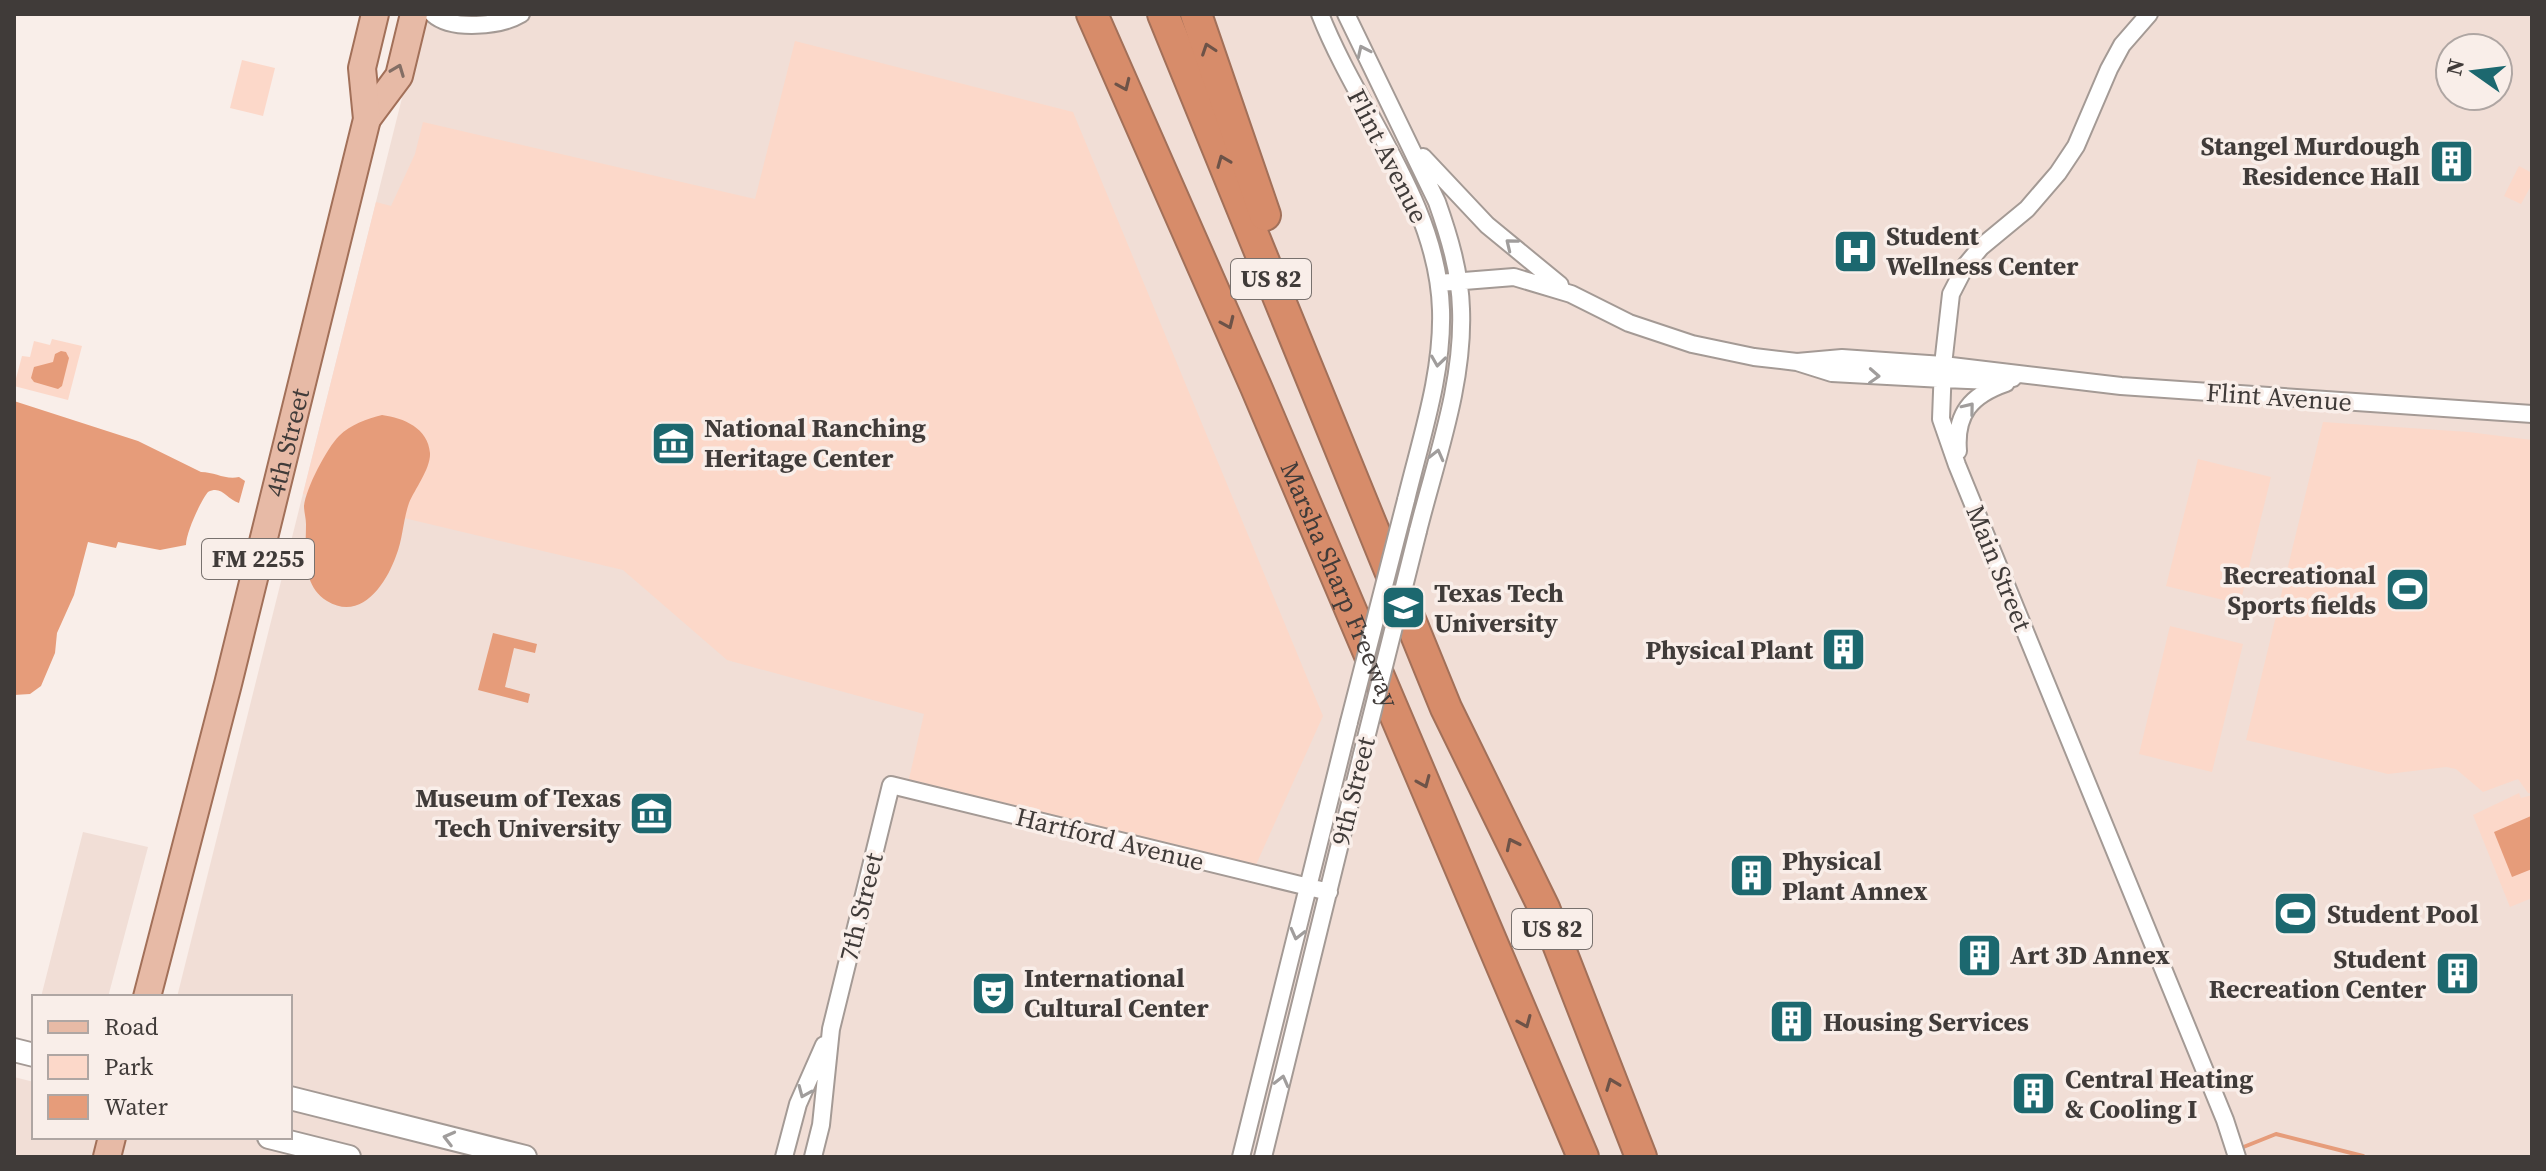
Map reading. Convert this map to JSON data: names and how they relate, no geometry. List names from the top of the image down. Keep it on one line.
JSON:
{"streets":{"highway":["US 82","Marsha Sharp Freeway"],"main road":["4th Street","FM 2255"],"street":["Flint Avenue","Main Street","9th Street","Hartford Avenue","7th Street"]},"crossings":[["Flint Avenue","Main Street"],["Flint Avenue","9th Street"],["9th Street","Hartford Avenue"],["Hartford Avenue","7th Street"]],"places":{"building":["Stangel Murdough Residence Hall","Physical Plant","Physical Plant Annex","Art 3D Annex","Student Recreation Center","Housing Services","Central Heating & Cooling I"],"hospital":["Student Wellness Center"],"museum":["National Ranching Heritage Center","Museum of Texas Tech University"],"sports":["Recreational Sports fields","Student Pool"],"school or university":["Texas Tech University"],"theatre":["International Cultural Center"]},"legend":["Road","Park","Water"],"north":"left"}
